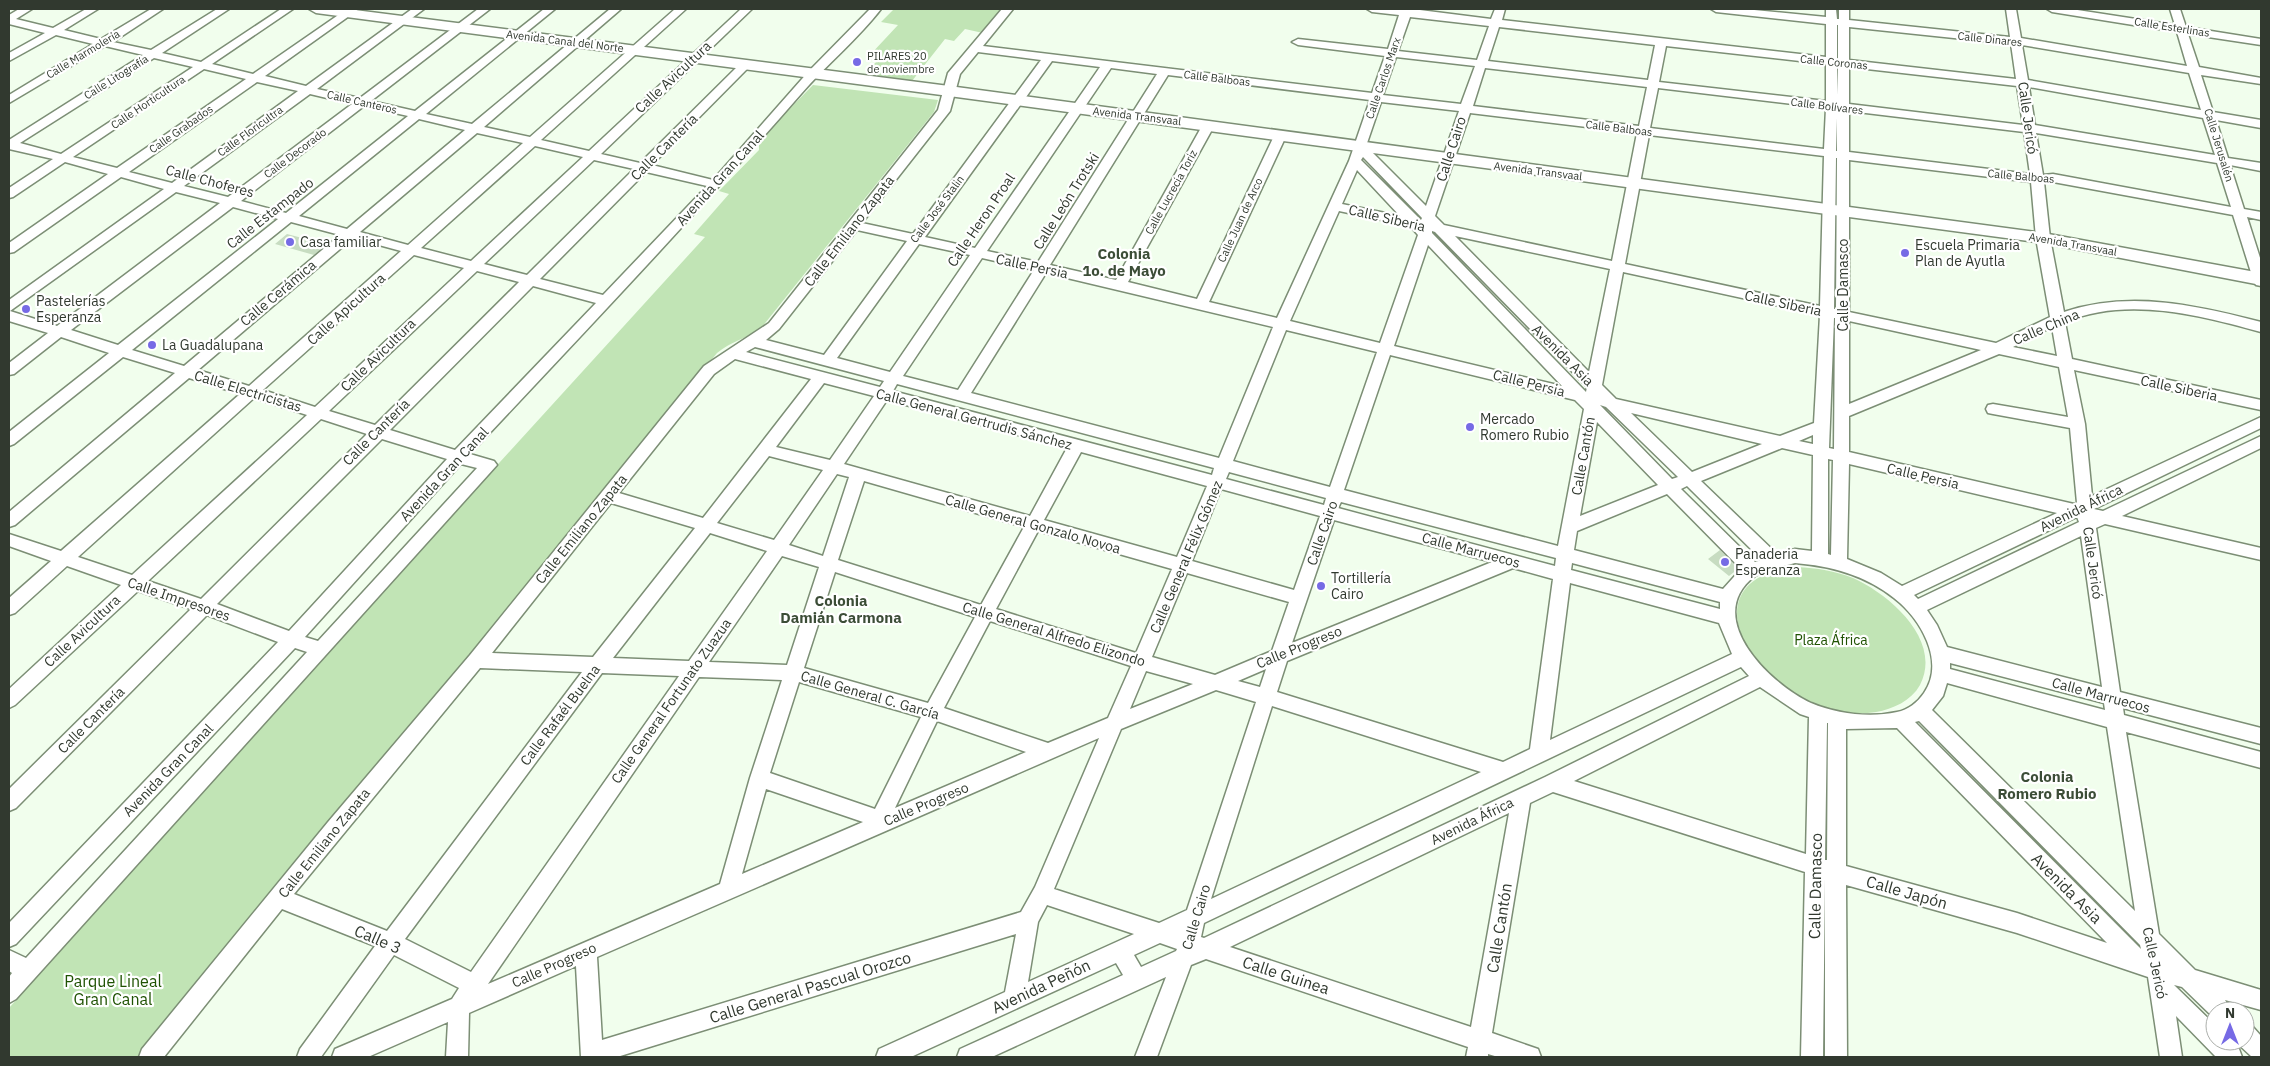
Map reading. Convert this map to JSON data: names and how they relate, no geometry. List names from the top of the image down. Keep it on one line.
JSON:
{"streets":{"main road":["Avenida Canal del Norte","Avenida Transvaal"],"street":["Calle Esterlinas","Calle Dinares","Calle Marmolería","Calle Coronas","Calle Litografía","Calle Avicultura","Calle Balboas","Calle Carlos Marx","Calle Horticultura","Calle Canteros","Calle Bolívares","Calle Jericó","Calle Grabados","Calle Floricultra","Calle Jerusalén","Calle Cantería","Calle Cairo","Calle Decorado","Avenida Gran Canal","Calle Choferes","Calle Lucrecia Toriz","Calle León Trotski","Calle José Stalin","Calle Estampado","Calle Siberia","Calle Heron Proal","Calle Juan de Arco","Calle Emiliano Zapata","Calle Persia","Calle Damasco","Calle Cerámica","Calle Apicultura","Calle China","Avenida Asia","Calle Electricistas","Calle General Gertrudis Sánchez","Calle Cantón","Avenida África","Calle General Gonzalo Novoa","Calle Marruecos","Calle General Félix Gómez","Calle Impresores","Calle General Alfredo Elizondo","Calle Progreso","Calle General C. García","Calle General Fortunato Zuazua","Calle Rafaél Buelna","Calle Japón","Calle 3","Calle Guinea","Avenida Peñón","Calle General Pascual Orozco"]},"crossings":[["Calle Esterlinas","Calle Jerusalén"],["Calle Dinares","Calle Jericó"],["Calle Dinares","Calle Jerusalén"],["Calle Dinares","Calle Damasco"],["Avenida Canal del Norte","Calle Avicultura"],["Avenida Canal del Norte","Avenida Transvaal"],["Avenida Canal del Norte","Calle Grabados"],["Avenida Canal del Norte","Calle Floricultra"],["Avenida Canal del Norte","Calle Cantería"],["Avenida Canal del Norte","Calle Decorado"],["Avenida Canal del Norte","Avenida Gran Canal"],["Avenida Canal del Norte","Calle Estampado"],["Avenida Canal del Norte","Calle Cerámica"],["Avenida Canal del Norte","Calle Apicultura"],["Calle Marmolería","Calle Canteros"],["Calle Coronas","Calle Carlos Marx"],["Calle Coronas","Calle Jericó"],["Calle Coronas","Calle Jerusalén"],["Calle Coronas","Calle Cairo"],["Calle Coronas","Calle Damasco"],["Calle Coronas","Calle Cantón"],["Calle Litografía","Calle Canteros"],["Calle Litografía","Calle Choferes"],["Calle Avicultura","Calle Canteros"],["Calle Avicultura","Calle Choferes"],["Calle Avicultura","Calle Electricistas"],["Calle Avicultura","Calle Impresores"],["Calle Balboas","Calle Carlos Marx"],["Calle Balboas","Calle Jericó"],["Calle Balboas","Calle Jerusalén"],["Calle Balboas","Calle Cairo"],["Calle Balboas","Calle León Trotski"],["Calle Balboas","Calle José Stalin"],["Calle Balboas","Calle Heron Proal"],["Calle Balboas","Calle Emiliano Zapata"],["Calle Balboas","Calle Damasco"],["Calle Balboas","Calle Cantón"],["Calle Carlos Marx","Calle Bolívares"],["Calle Carlos Marx","Avenida Transvaal"],["Calle Carlos Marx","Avenida Asia"],["Calle Carlos Marx","Calle General Félix Gómez"],["Calle Horticultura","Calle Canteros"],["Calle Horticultura","Calle Choferes"],["Calle Canteros","Calle Grabados"],["Calle Canteros","Calle Floricultra"],["Calle Canteros","Calle Cantería"],["Calle Canteros","Calle Decorado"],["Calle Canteros","Avenida Gran Canal"],["Calle Canteros","Calle Estampado"],["Calle Canteros","Calle Cerámica"],["Calle Canteros","Calle Apicultura"],["Calle Bolívares","Calle Jericó"],["Calle Bolívares","Calle Jerusalén"],["Calle Bolívares","Calle Cairo"],["Calle Bolívares","Calle Damasco"],["Calle Bolívares","Calle Cantón"],["Avenida Transvaal","Calle Jericó"],["Avenida Transvaal","Calle Jerusalén"],["Avenida Transvaal","Calle Cairo"],["Avenida Transvaal","Avenida Gran Canal"],["Avenida Transvaal","Calle Lucrecia Toriz"],["Avenida Transvaal","Calle León Trotski"],["Avenida Transvaal","Calle José Stalin"],["Avenida Transvaal","Calle Heron Proal"],["Avenida Transvaal","Calle Juan de Arco"],["Avenida Transvaal","Calle Emiliano Zapata"],["Avenida Transvaal","Calle Damasco"],["Avenida Transvaal","Avenida Asia"],["Avenida Transvaal","Calle Cantón"],["Avenida Transvaal","Calle General Félix Gómez"],["Calle Jericó","Calle Siberia"],["Calle Jericó","Calle Persia"],["Calle Jericó","Calle China"],["Calle Jericó","Avenida Asia"],["Calle Jericó","Avenida África"],["Calle Jericó","Calle Marruecos"],["Calle Jericó","Calle Japón"],["Calle Grabados","Calle Choferes"],["Calle Floricultra","Calle Choferes"],["Calle Cantería","Calle Choferes"],["Calle Cantería","Calle Electricistas"],["Calle Cantería","Calle Impresores"],["Calle Cairo","Calle Siberia"],["Calle Cairo","Calle Persia"],["Calle Cairo","Avenida Asia"],["Calle Cairo","Avenida África"],["Calle Cairo","Calle General Gonzalo Novoa"],["Calle Cairo","Calle Marruecos"],["Calle Cairo","Calle General Alfredo Elizondo"],["Calle Cairo","Calle Progreso"],["Calle Cairo","Calle Guinea"],["Calle Cairo","Avenida Peñón"],["Calle Decorado","Calle Choferes"],["Calle Decorado","Calle Electricistas"],["Avenida Gran Canal","Calle Choferes"],["Avenida Gran Canal","Calle Electricistas"],["Avenida Gran Canal","Calle Impresores"],["Calle Choferes","Calle Estampado"],["Calle Choferes","Calle Cerámica"],["Calle Choferes","Calle Apicultura"],["Calle Lucrecia Toriz","Calle Persia"],["Calle León Trotski","Calle Persia"],["Calle León Trotski","Calle General Gertrudis Sánchez"],["Calle José Stalin","Calle Persia"],["Calle José Stalin","Calle General Gertrudis Sánchez"],["Calle Estampado","Calle Electricistas"],["Calle Siberia","Calle Damasco"],["Calle Siberia","Calle China"],["Calle Siberia","Avenida Asia"],["Calle Siberia","Calle Cantón"],["Calle Siberia","Calle General Félix Gómez"],["Calle Heron Proal","Calle Persia"],["Calle Heron Proal","Calle General Gertrudis Sánchez"],["Calle Heron Proal","Calle General Fortunato Zuazua"],["Calle Juan de Arco","Calle Persia"],["Calle Emiliano Zapata","Calle Persia"],["Calle Emiliano Zapata","Calle General Gertrudis Sánchez"],["Calle Emiliano Zapata","Calle General Alfredo Elizondo"],["Calle Emiliano Zapata","Calle General C. García"],["Calle Emiliano Zapata","Calle 3"],["Calle Persia","Calle Damasco"],["Calle Persia","Avenida Asia"],["Calle Persia","Calle Cantón"],["Calle Persia","Avenida África"],["Calle Persia","Calle General Félix Gómez"],["Calle Damasco","Calle China"],["Calle Damasco","Calle Japón"],["Calle Cerámica","Calle Electricistas"],["Calle Apicultura","Calle Electricistas"],["Calle Apicultura","Calle Impresores"],["Avenida Asia","Calle Cantón"],["Avenida Asia","Calle General Félix Gómez"],["Avenida Asia","Calle Japón"],["Calle Electricistas","Calle Impresores"],["Calle General Gertrudis Sánchez","Calle Marruecos"],["Calle General Gertrudis Sánchez","Calle General Félix Gómez"],["Calle General Gertrudis Sánchez","Calle General Fortunato Zuazua"],["Calle General Gertrudis Sánchez","Calle Rafaél Buelna"],["Calle Cantón","Avenida África"],["Calle Cantón","Calle Marruecos"],["Calle Cantón","Calle Guinea"],["Avenida África","Calle Japón"],["Avenida África","Calle Guinea"],["Calle General Gonzalo Novoa","Calle General Félix Gómez"],["Calle General Gonzalo Novoa","Calle General Fortunato Zuazua"],["Calle General Gonzalo Novoa","Calle Rafaél Buelna"],["Calle Marruecos","Calle General Félix Gómez"],["Calle Marruecos","Calle Progreso"],["Calle General Félix Gómez","Calle General Alfredo Elizondo"],["Calle General Félix Gómez","Calle Progreso"],["Calle General Félix Gómez","Calle Guinea"],["Calle General Félix Gómez","Avenida Peñón"],["Calle General Félix Gómez","Calle General Pascual Orozco"],["Calle General Alfredo Elizondo","Calle Progreso"],["Calle General Alfredo Elizondo","Calle General Fortunato Zuazua"],["Calle General Alfredo Elizondo","Calle Rafaél Buelna"],["Calle Progreso","Calle General C. García"],["Calle Progreso","Calle General Fortunato Zuazua"],["Calle General C. García","Calle General Fortunato Zuazua"],["Calle General C. García","Calle Rafaél Buelna"],["Calle General Fortunato Zuazua","Calle 3"],["Calle Rafaél Buelna","Calle 3"],["Calle Guinea","Avenida Peñón"]],"districts":["Colonia 1o. de Mayo","Colonia Damián Carmona","Colonia Romero Rubio"],"parks":["Plaza África","Parque Lineal Gran Canal"],"places":["PILARES 20 de noviembre","Casa familiar","Escuela Primaria Plan de Ayutla","Pastelerías Esperanza","La Guadalupana","Mercado Romero Rubio","Panaderia Esperanza","Tortillería Cairo"],"north":"top"}
